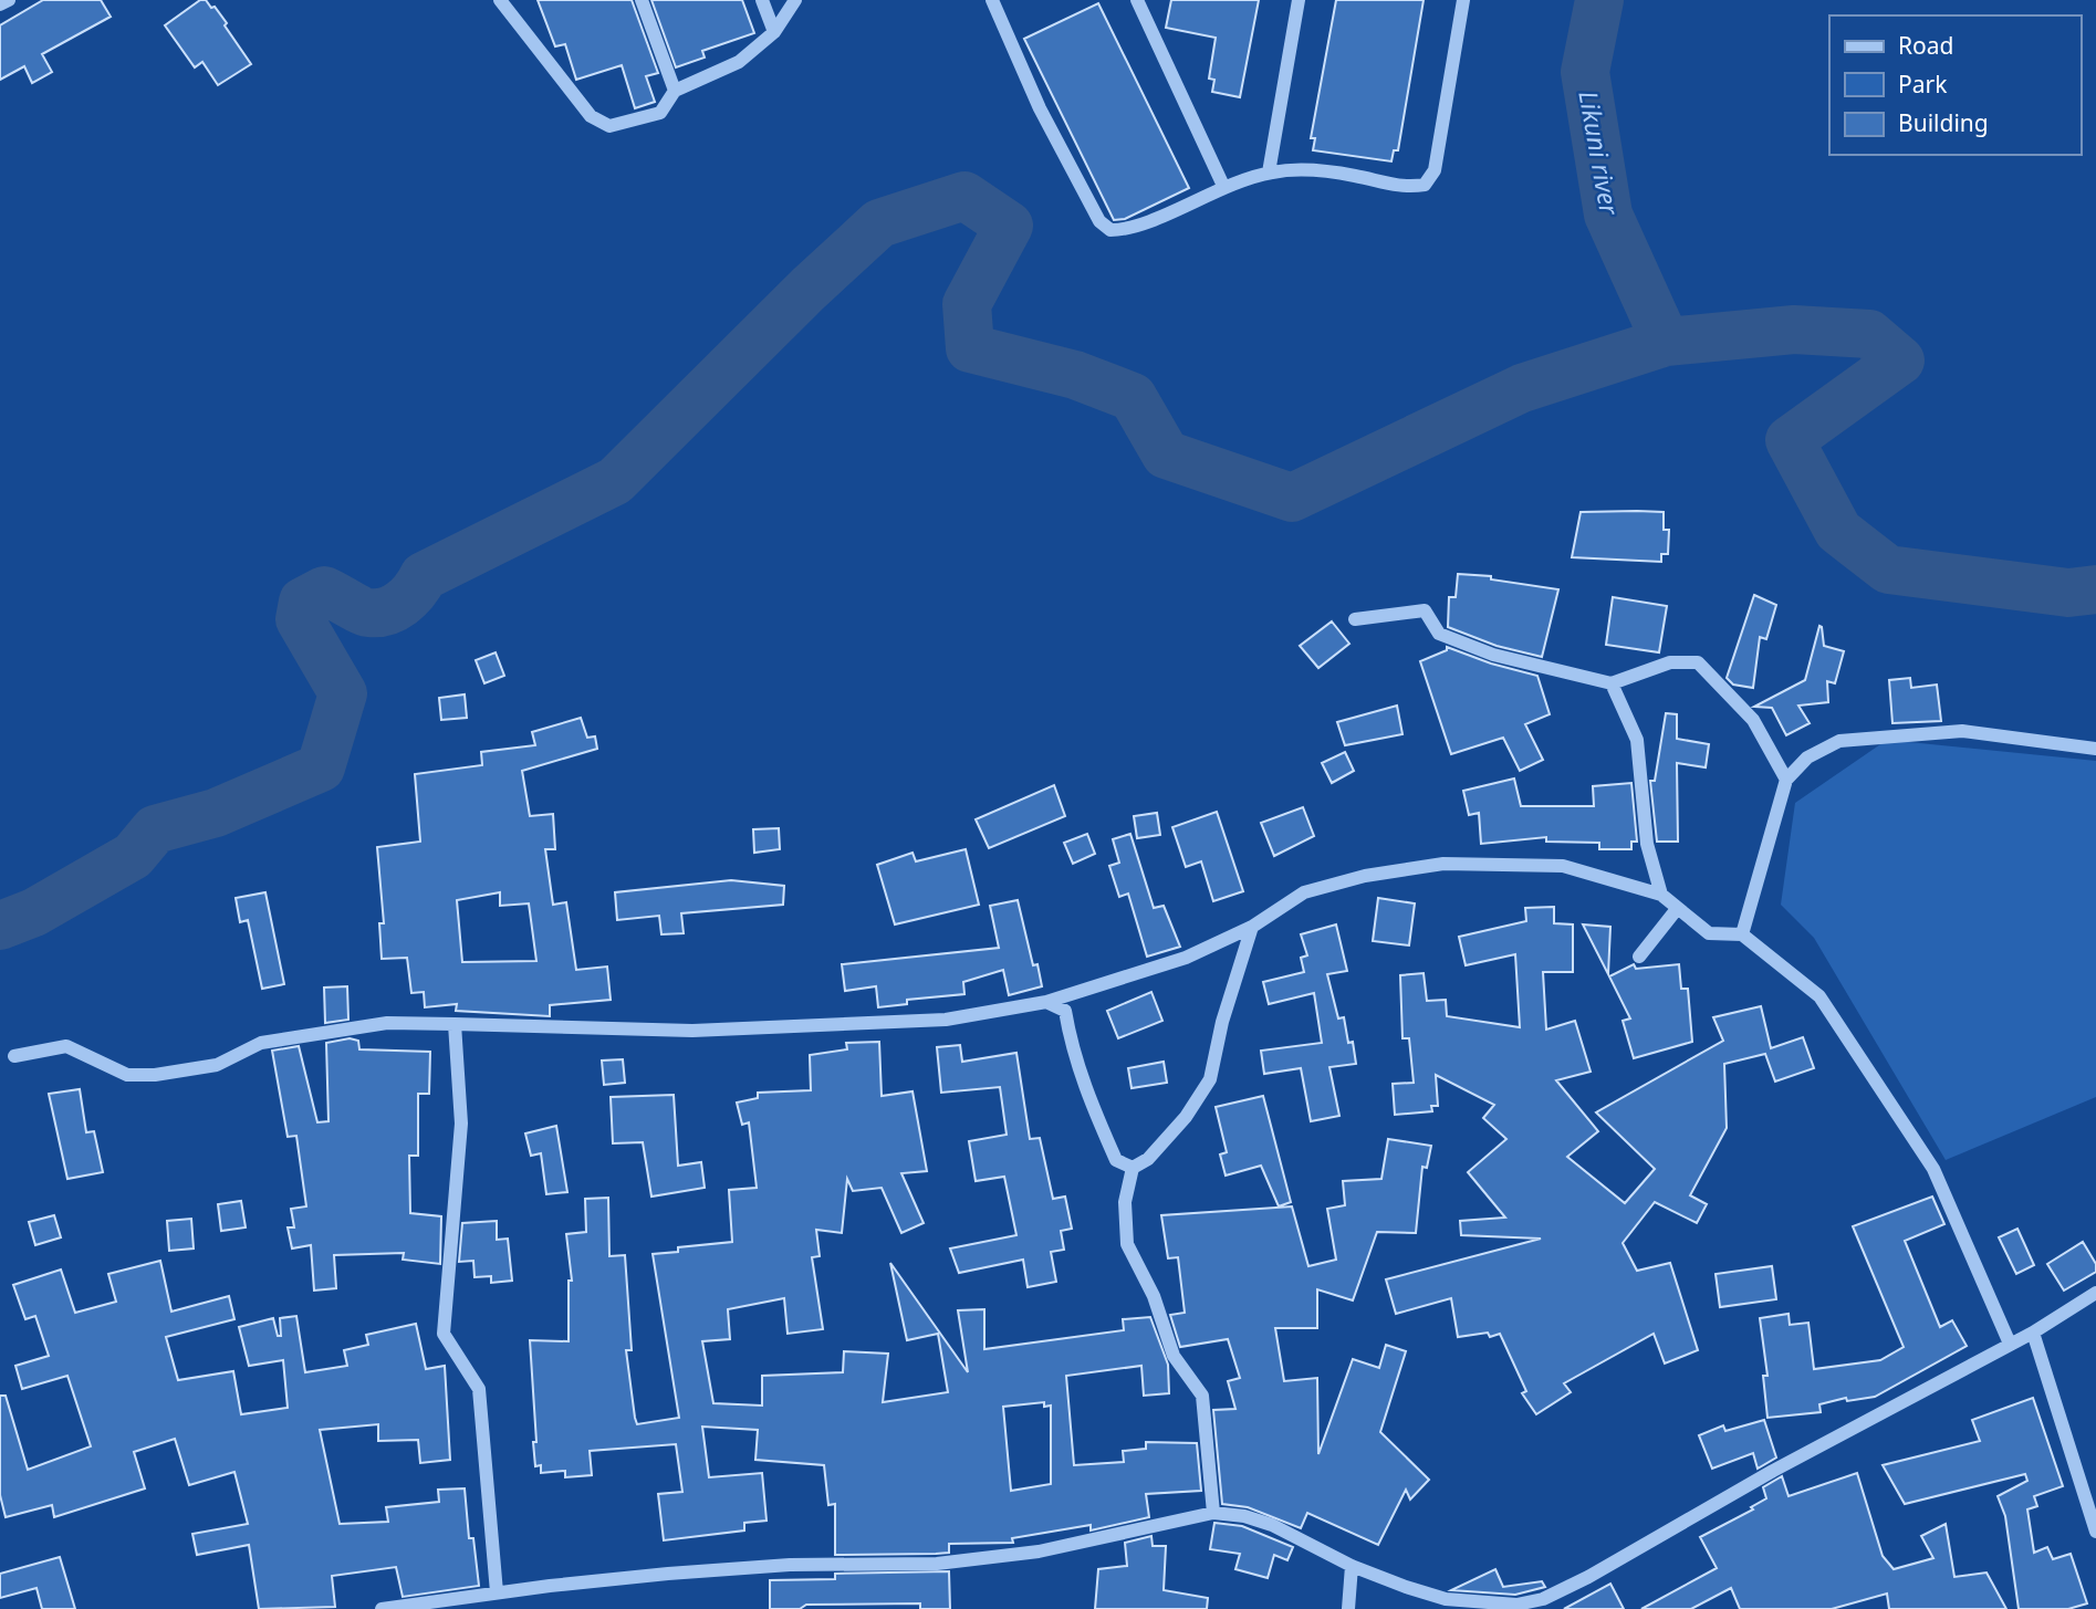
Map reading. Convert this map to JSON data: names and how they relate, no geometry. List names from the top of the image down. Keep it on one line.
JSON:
{"water":["Likuni river"],"legend":["Road","Park","Building"]}
